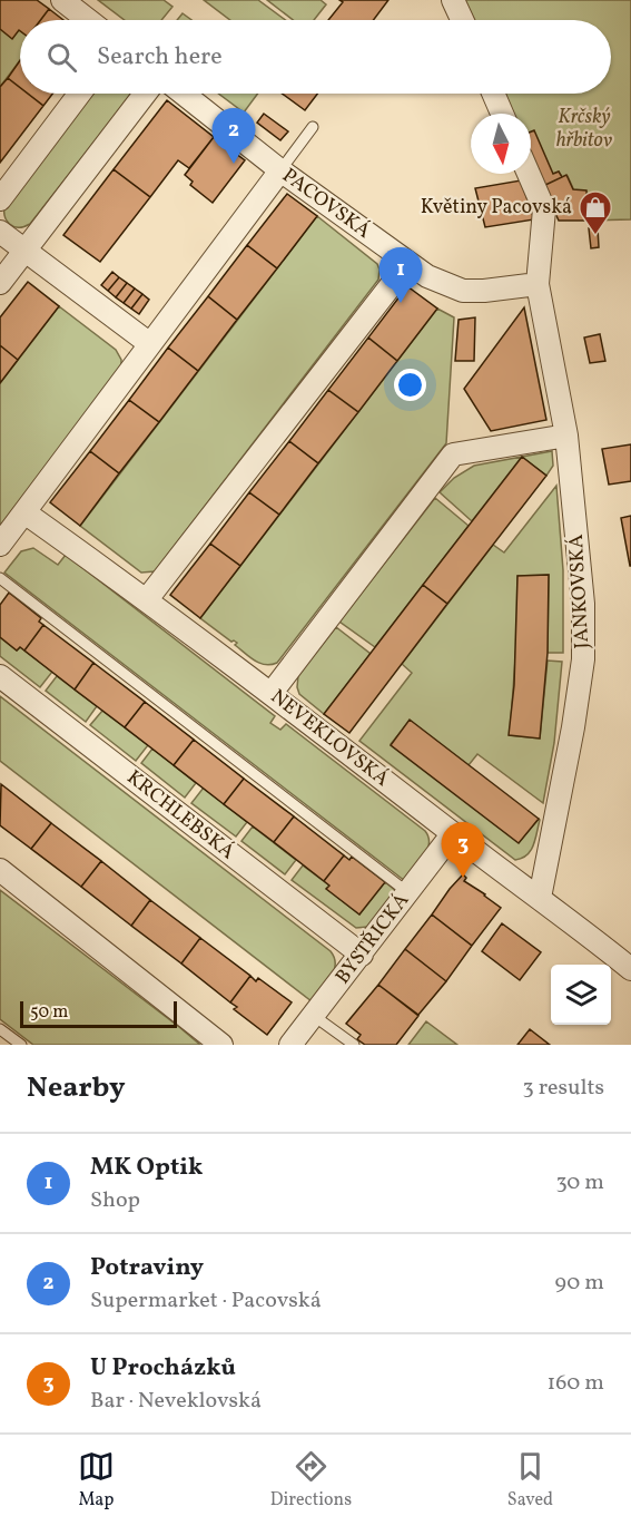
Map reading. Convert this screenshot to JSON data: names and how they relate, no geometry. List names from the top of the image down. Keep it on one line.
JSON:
{"streets":{"street":["PACOVSKÁ","JANKOVSKÁ","NEVEKLOVSKÁ","KRCHLEBSKÁ","BYSTŘICKÁ"]},"crossings":[["PACOVSKÁ","JANKOVSKÁ"],["JANKOVSKÁ","NEVEKLOVSKÁ"],["NEVEKLOVSKÁ","BYSTŘICKÁ"],["KRCHLEBSKÁ","BYSTŘICKÁ"]],"parks":["Krčský hřbitov"],"places":{"shop":["Květiny Pacovská"]},"scale_bar":"50 m","north":"bottom","page":{"search":"Search here","pins":["2","1","3"],"scale":"50 m","heading":["Nearby","3 results"],"list":[{"mark":"1","name":"MK Optik","note":"Shop","value":"30 m"},{"mark":"2","name":"Potraviny","note":"Supermarket · Pacovská","value":"90 m"},{"mark":"3","name":"U Procházků","note":"Bar · Neveklovská","value":"160 m"}],"nav":["Map","Directions","Saved"]}}
